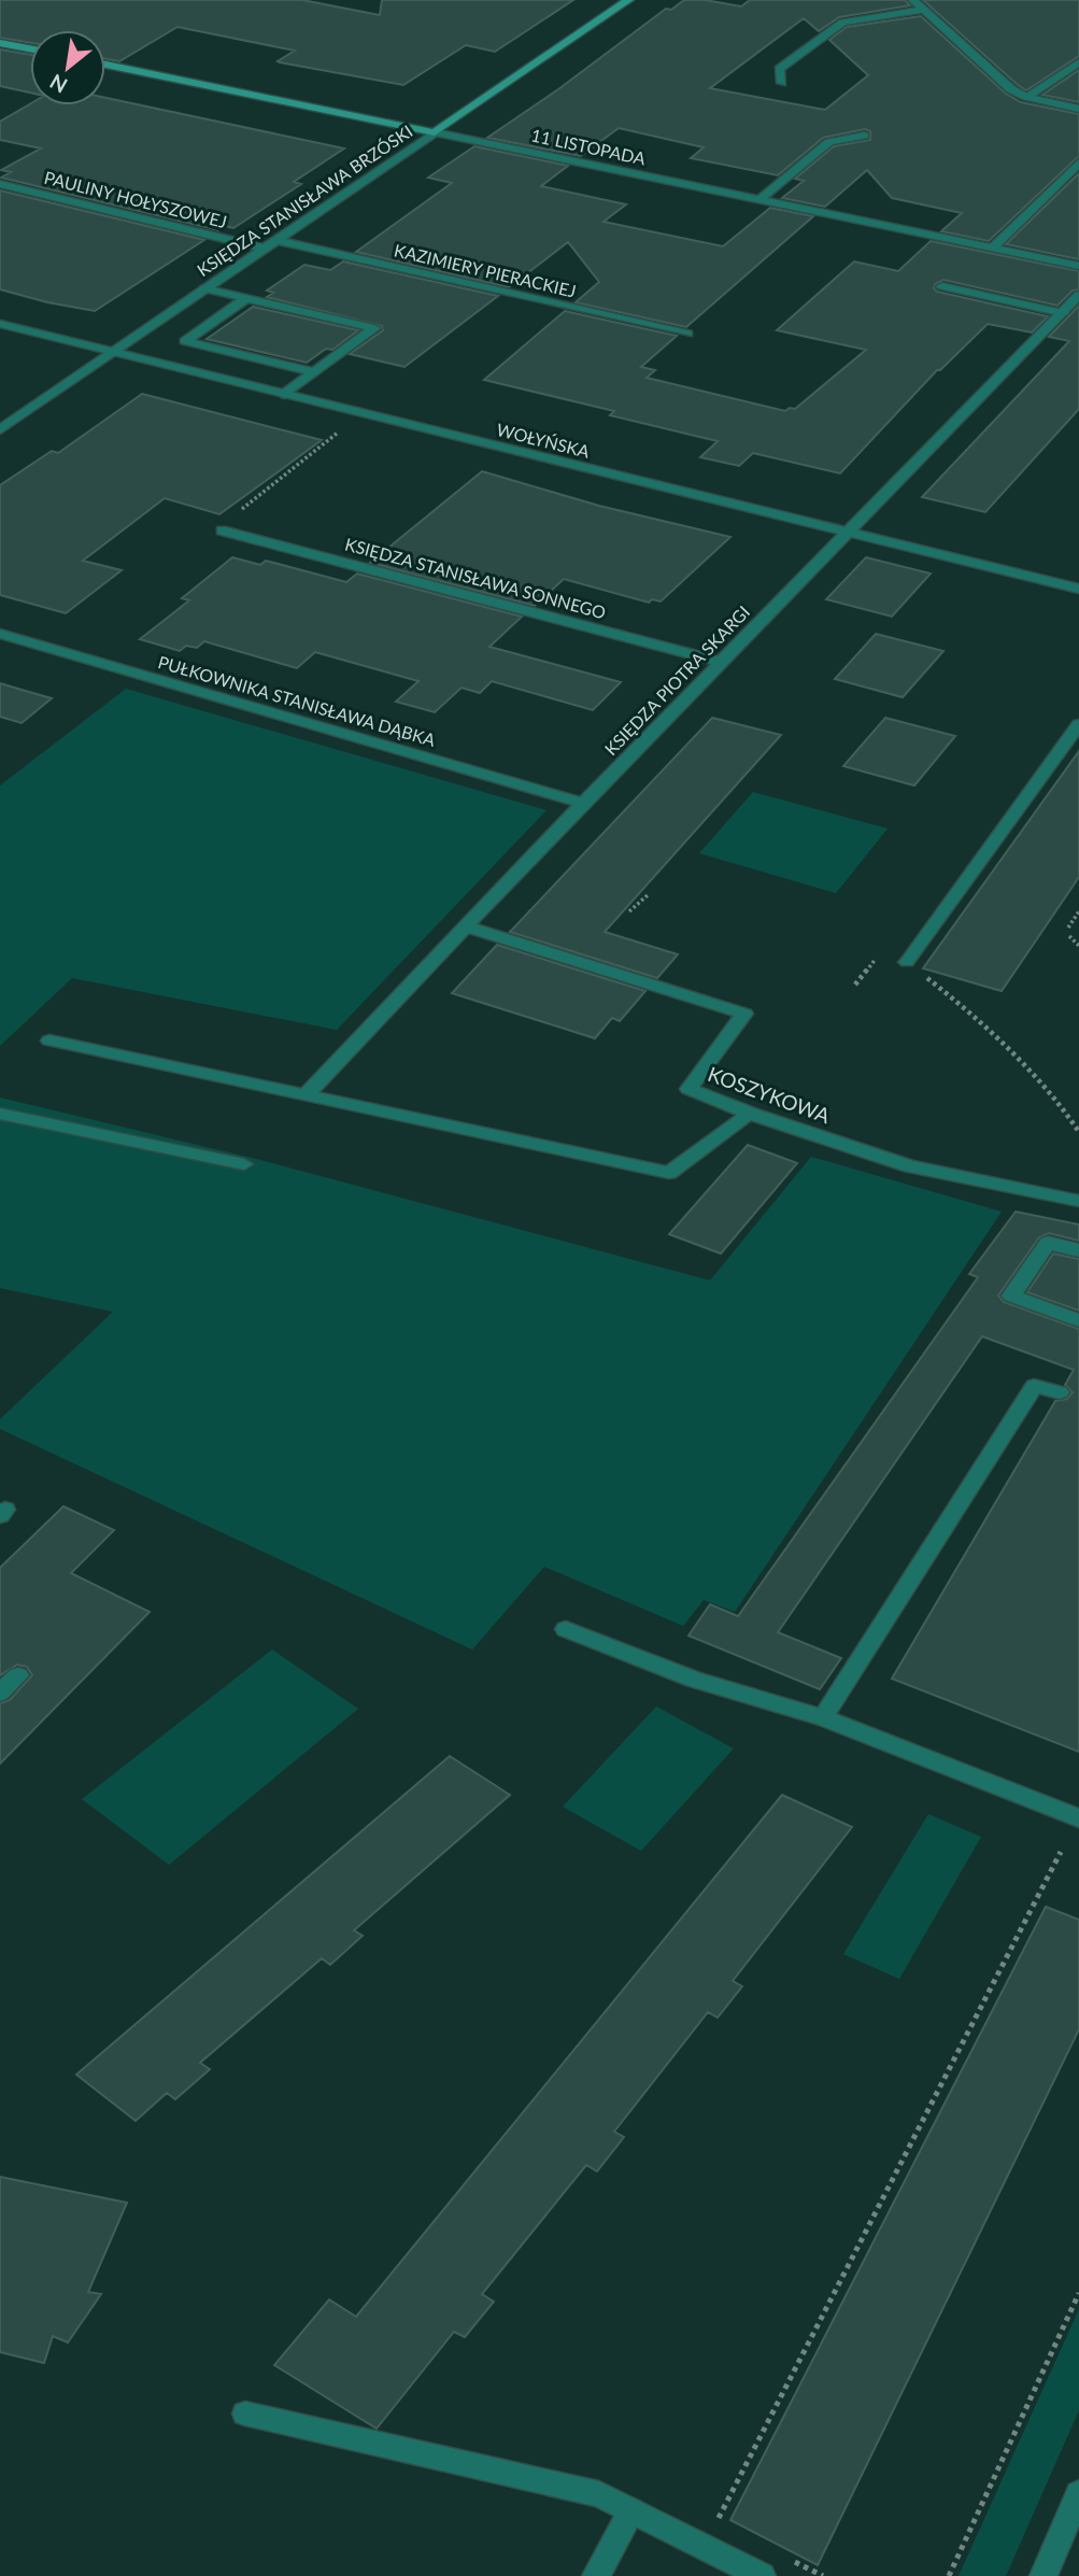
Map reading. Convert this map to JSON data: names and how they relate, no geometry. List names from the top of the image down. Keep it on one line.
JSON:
{"streets":{"main road":["11 LISTOPADA","KSIĘDZA STANISŁAWA BRZÓSKI"],"street":["PAULINY HOŁYSZOWEJ","KAZIMIERY PIERACKIEJ","WOŁYŃSKA","KSIĘDZA STANISŁAWA SONNEGO","KSIĘDZA PIOTRA SKARGI","PUŁKOWNIKA STANISŁAWA DĄBKA","KOSZYKOWA"]},"crossings":[["11 LISTOPADA","KSIĘDZA STANISŁAWA BRZÓSKI"],["PAULINY HOŁYSZOWEJ","KSIĘDZA STANISŁAWA BRZÓSKI"],["KSIĘDZA STANISŁAWA BRZÓSKI","KAZIMIERY PIERACKIEJ"],["KSIĘDZA STANISŁAWA BRZÓSKI","WOŁYŃSKA"],["WOŁYŃSKA","KSIĘDZA PIOTRA SKARGI"],["KSIĘDZA STANISŁAWA SONNEGO","KSIĘDZA PIOTRA SKARGI"],["KSIĘDZA PIOTRA SKARGI","PUŁKOWNIKA STANISŁAWA DĄBKA"],["KSIĘDZA PIOTRA SKARGI","KOSZYKOWA"]],"north":"bottom left"}
